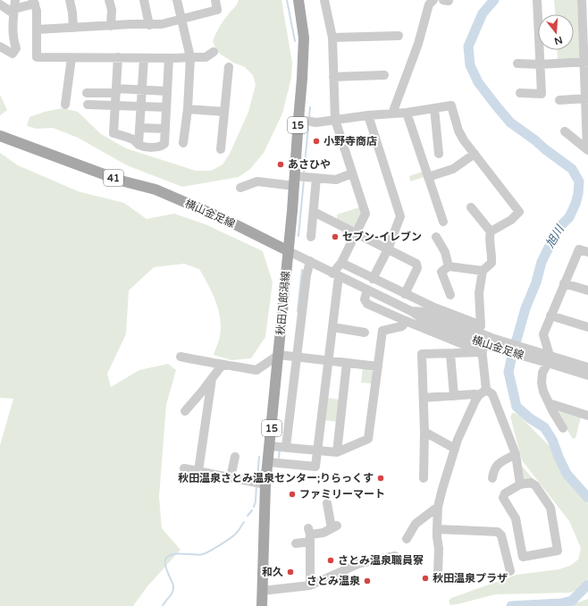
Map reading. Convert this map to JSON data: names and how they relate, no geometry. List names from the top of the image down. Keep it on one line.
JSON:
{"streets":{"main road":["15","41","横山金足線","秋田八郎潟線"]},"crossings":[["横山金足線","秋田八郎潟線"]],"water":["旭川"],"places":["小野寺商店","あさひや","セブン-イレブン","秋田温泉さとみ温泉センター;りらっくす","ファミリーマート","さとみ温泉職員寮","和久","秋田温泉プラザ","さとみ温泉"],"north":"bottom"}
